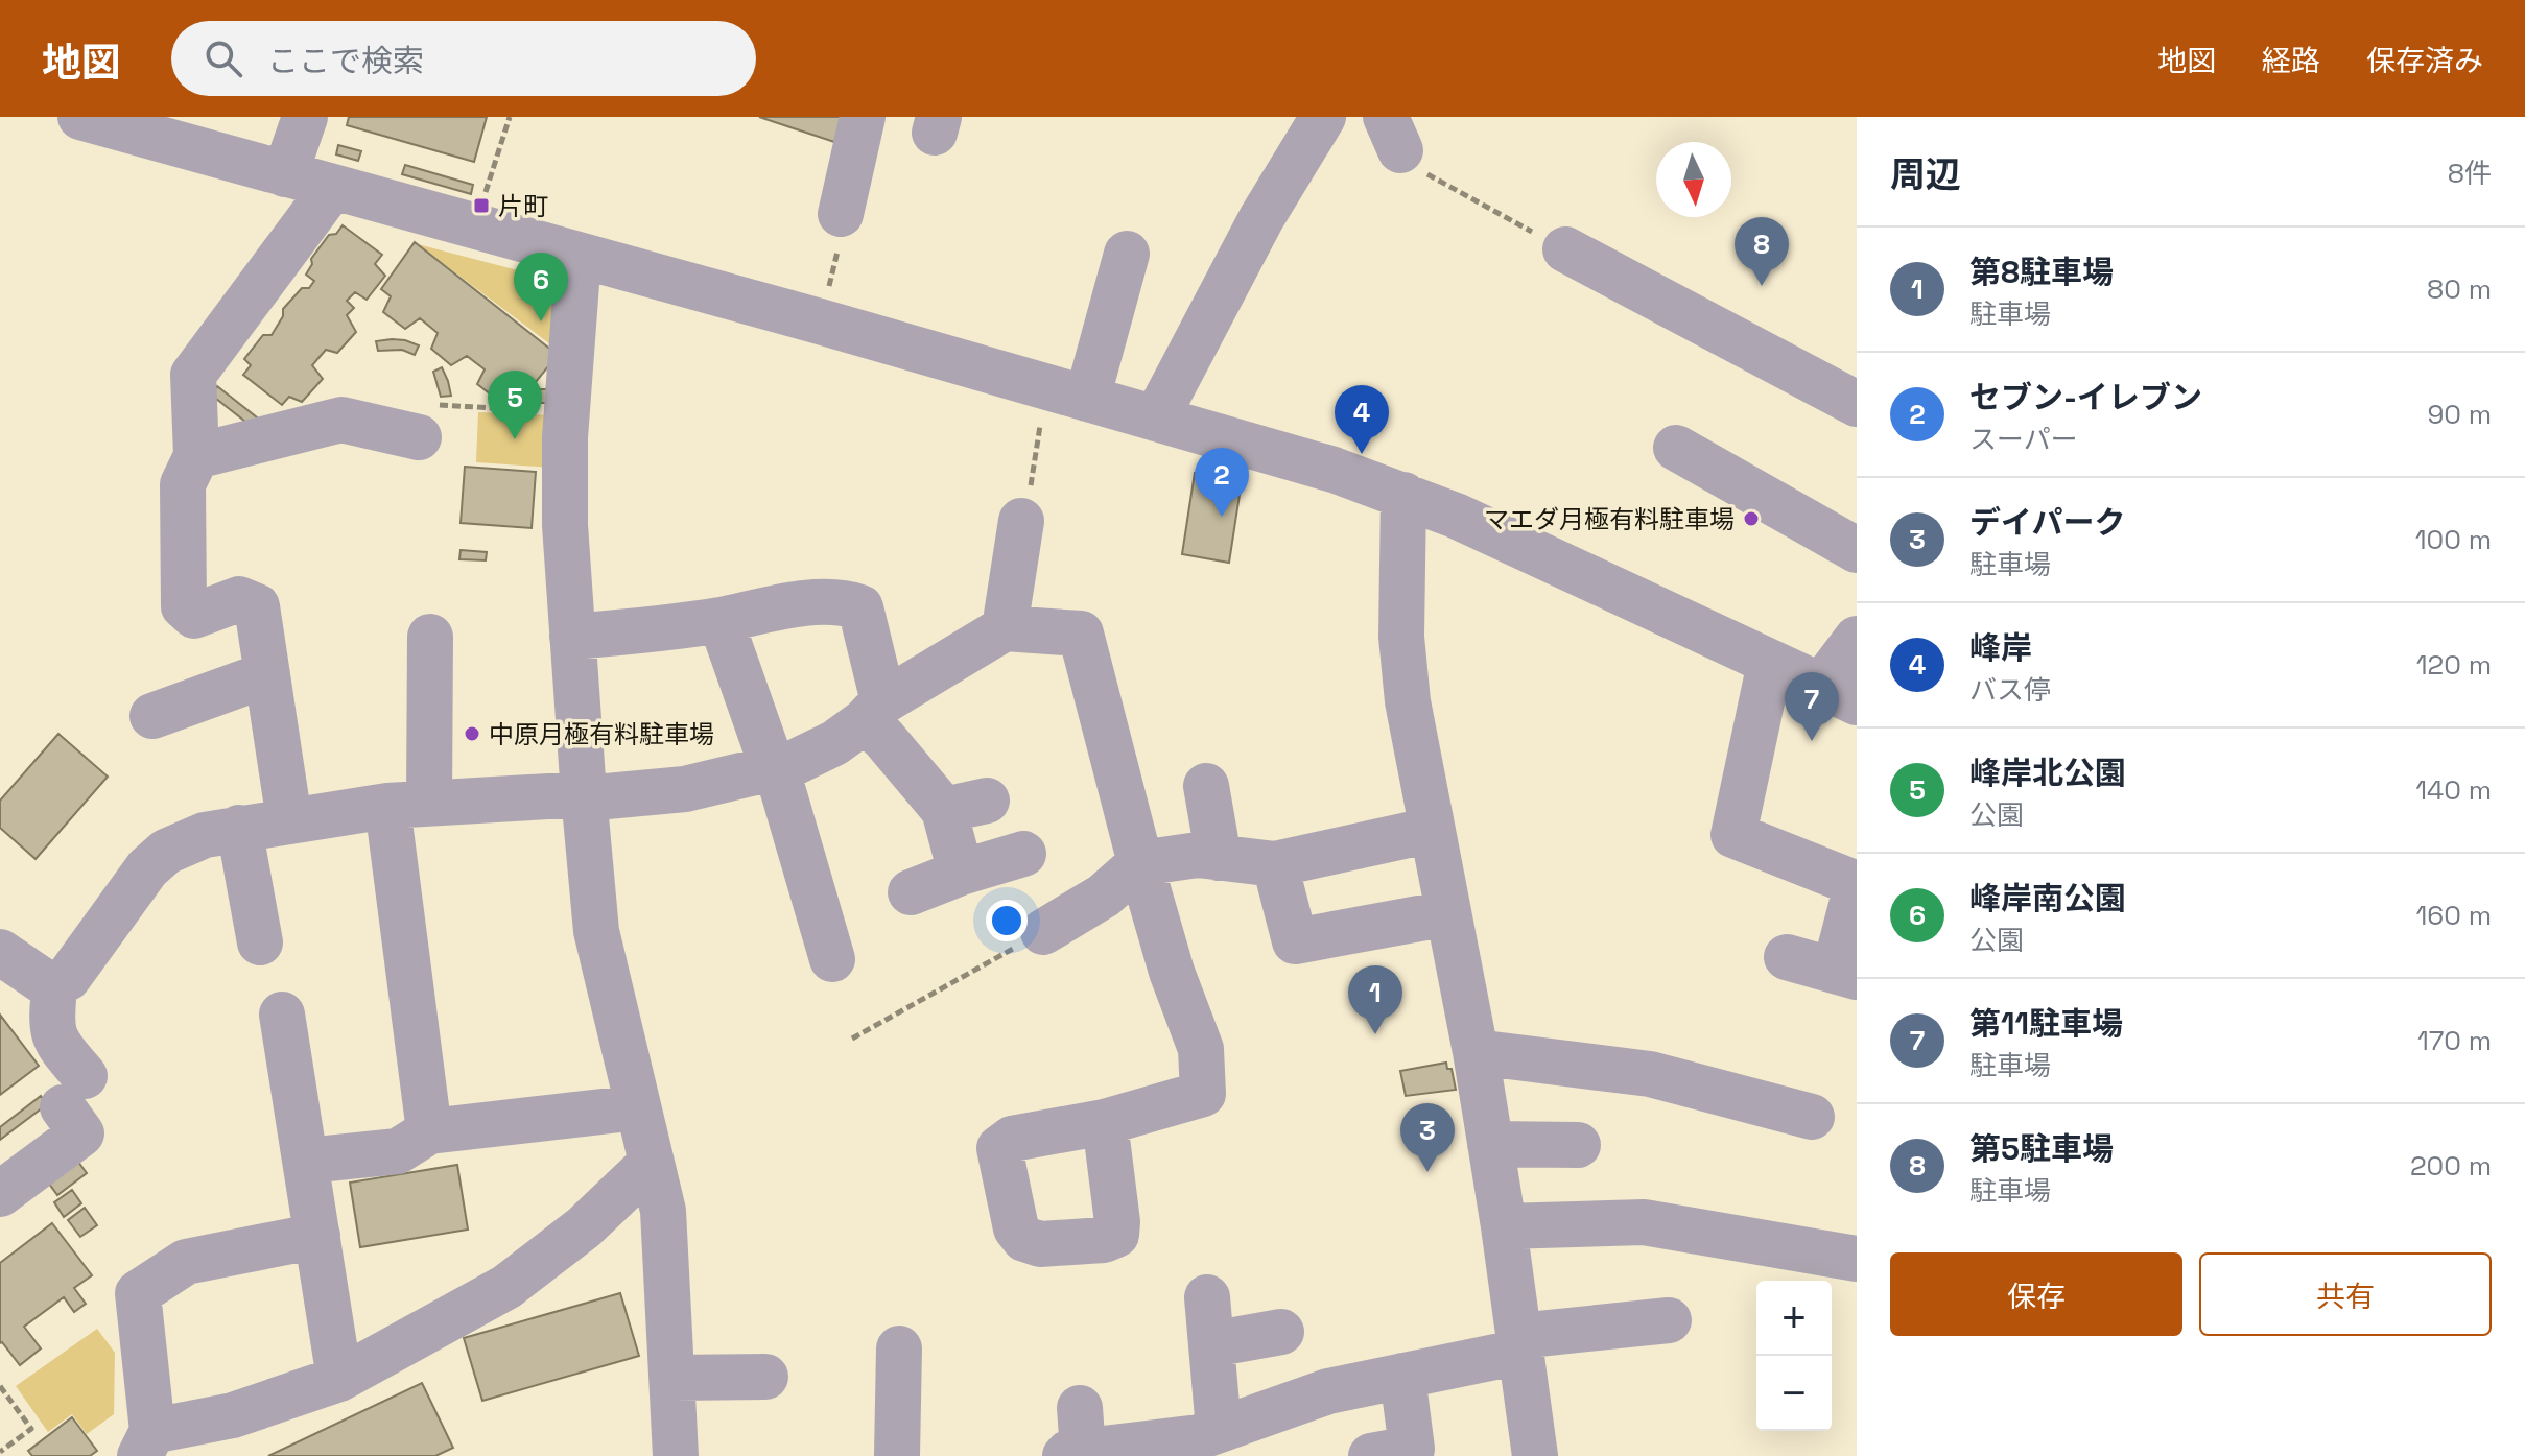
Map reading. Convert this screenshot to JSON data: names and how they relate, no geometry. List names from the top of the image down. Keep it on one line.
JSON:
{"places":{"transit":["片町"],"other":["マエダ月極有料駐車場","中原月極有料駐車場"]},"north":"bottom","page":{"header":"地図","search":"ここで検索","nav":["地図","経路","保存済み"],"heading":["周辺","8件"],"pins":["8","6","5","4","2","7","1","3"],"list":[{"mark":"1","name":"第8駐車場","note":"駐車場","value":"80 m"},{"mark":"2","name":"セブン-イレブン","note":"スーパー","value":"90 m"},{"mark":"3","name":"デイパーク","note":"駐車場","value":"100 m"},{"mark":"4","name":"峰岸","note":"バス停","value":"120 m"},{"mark":"5","name":"峰岸北公園","note":"公園","value":"140 m"},{"mark":"6","name":"峰岸南公園","note":"公園","value":"160 m"},{"mark":"7","name":"第11駐車場","note":"駐車場","value":"170 m"},{"mark":"8","name":"第5駐車場","note":"駐車場","value":"200 m"}],"buttons":["保存","共有"],"map_buttons":["+","−"]}}
